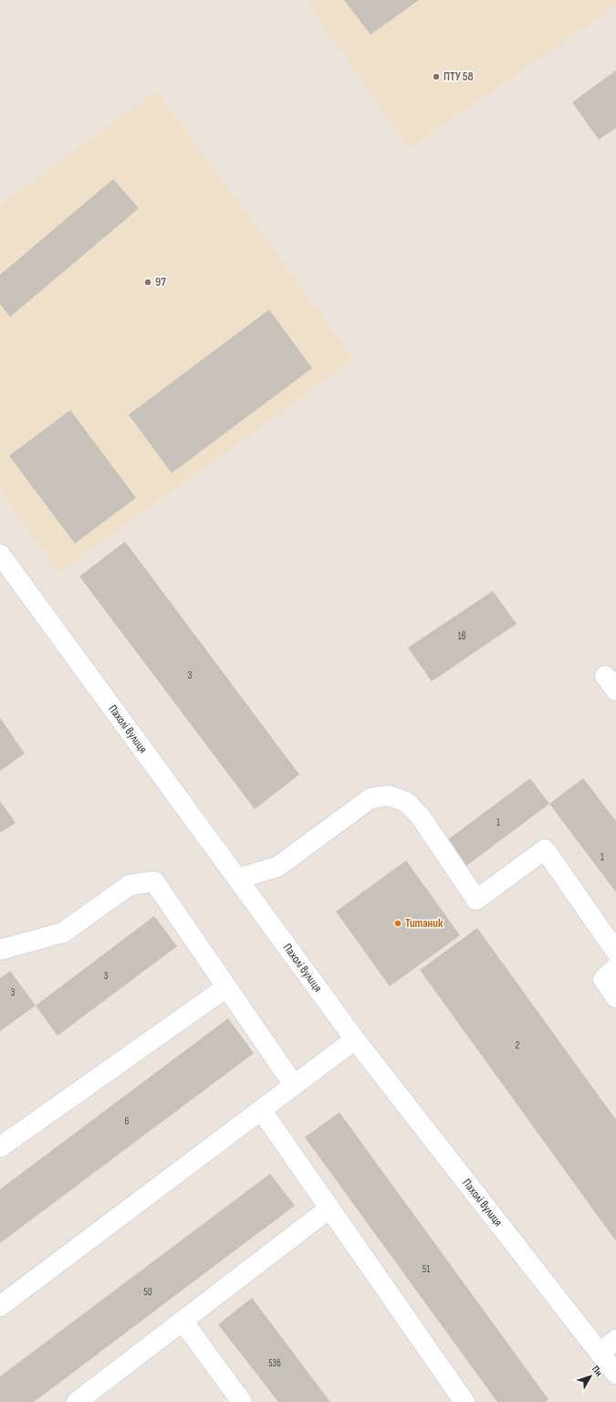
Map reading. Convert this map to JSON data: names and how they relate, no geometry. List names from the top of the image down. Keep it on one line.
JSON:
{"streets":{"street":["Пахолі вулиця"]},"places":["ПТУ 58","97","Титаник"],"house_numbers":["1в","3","1","1","3","3","2","6","51","50","53б"],"north":"top right"}
